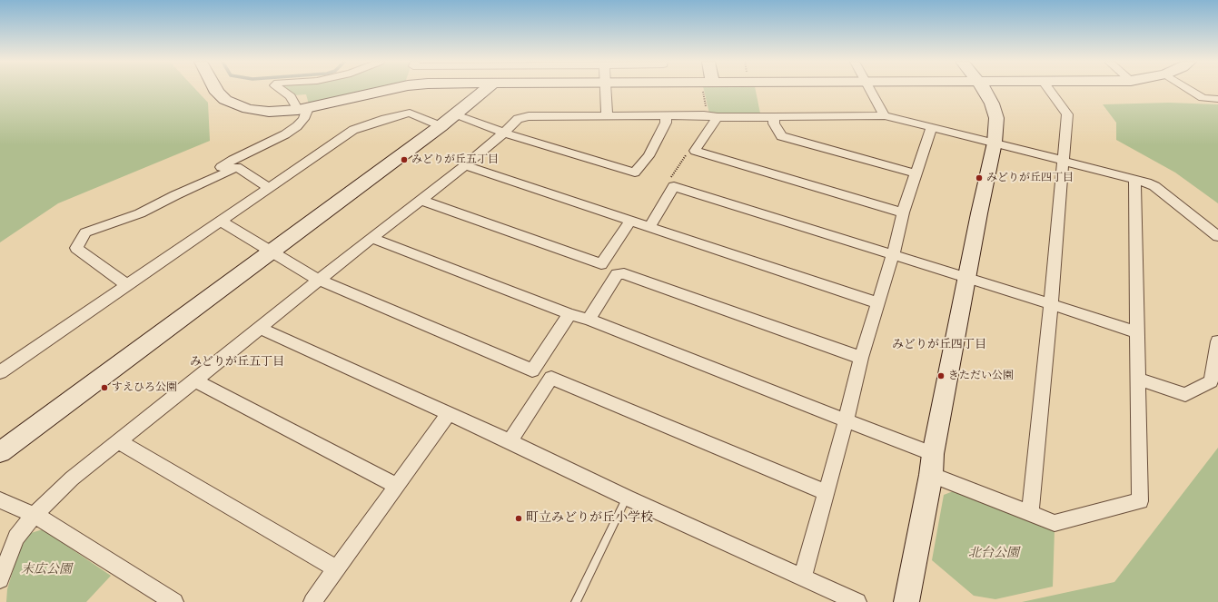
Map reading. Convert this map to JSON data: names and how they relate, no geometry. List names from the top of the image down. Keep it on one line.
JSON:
{"districts":["みどりが丘四丁目","みどりが丘五丁目"],"parks":["北台公園","末広公園"],"places":["みどりが丘五丁目","みどりが丘四丁目","きただい公園","すえひろ公園","町立みどりが丘小学校"]}
